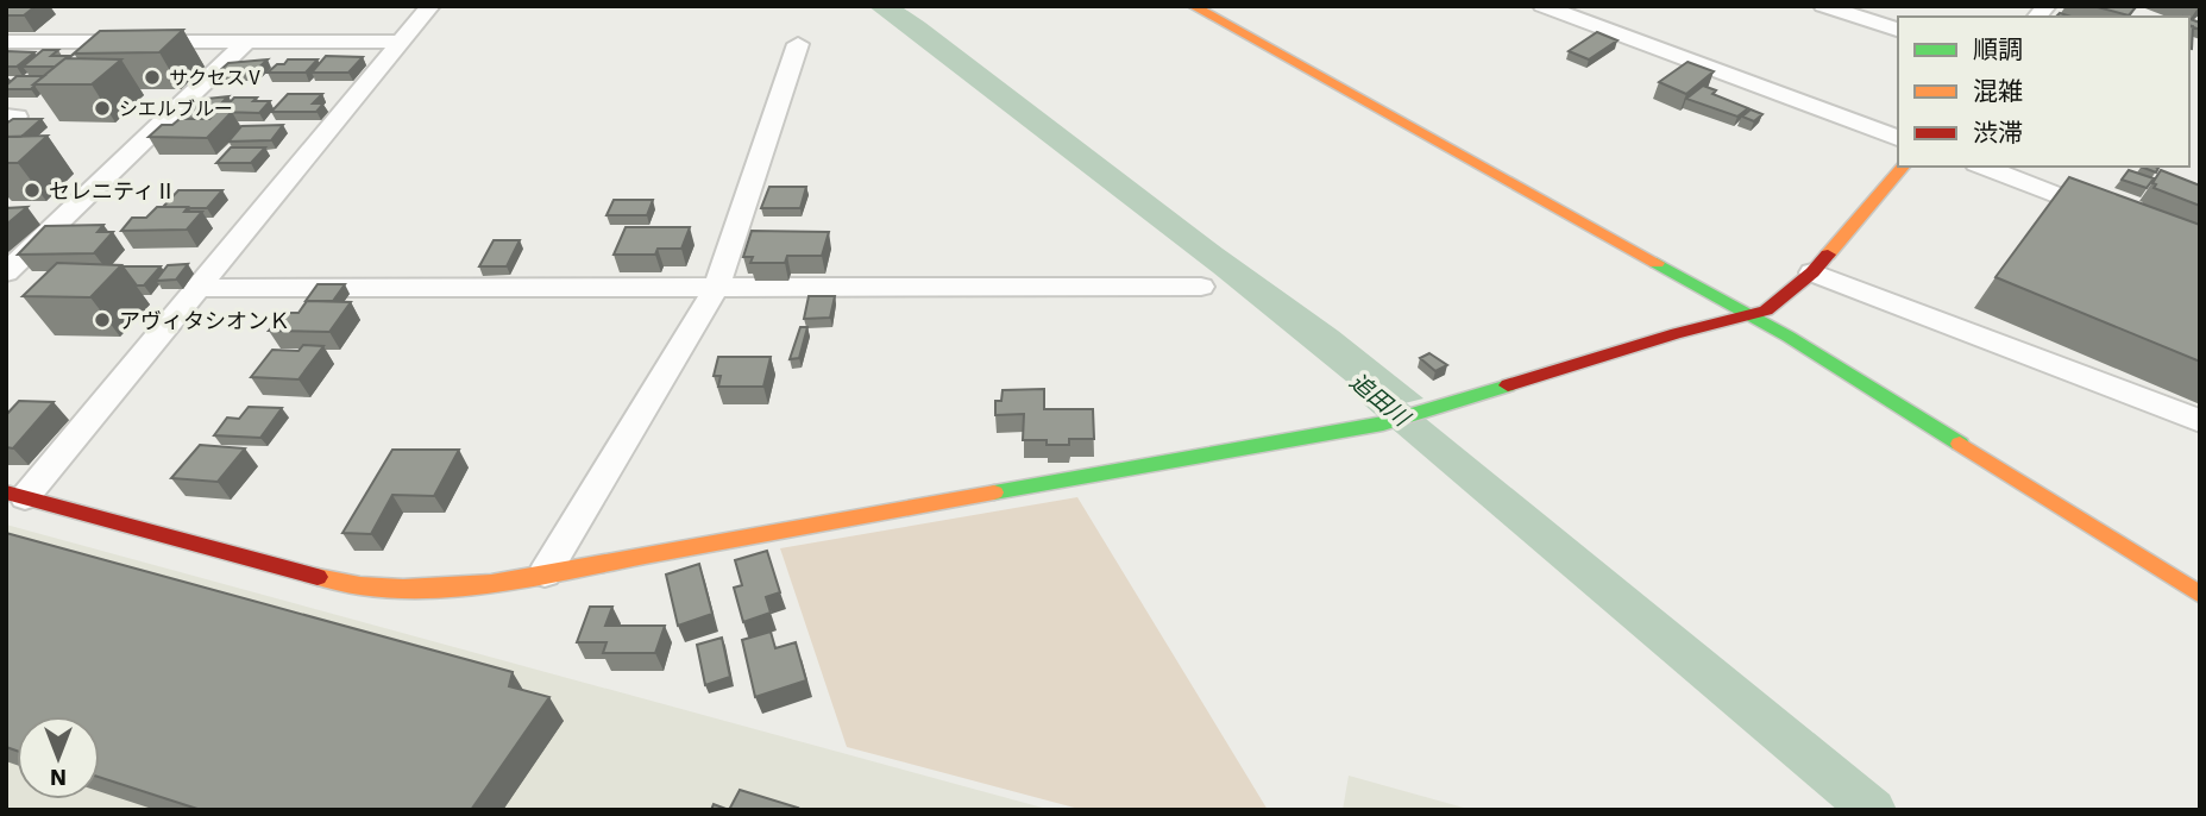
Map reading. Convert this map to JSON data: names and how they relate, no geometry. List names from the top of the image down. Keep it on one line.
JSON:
{"water":["追田川"],"places":["サクセスⅤ","シエルブルー","セレニティⅡ","アヴィタシオンＫ"],"legend":["順調","混雑","渋滞"],"north":"bottom"}
